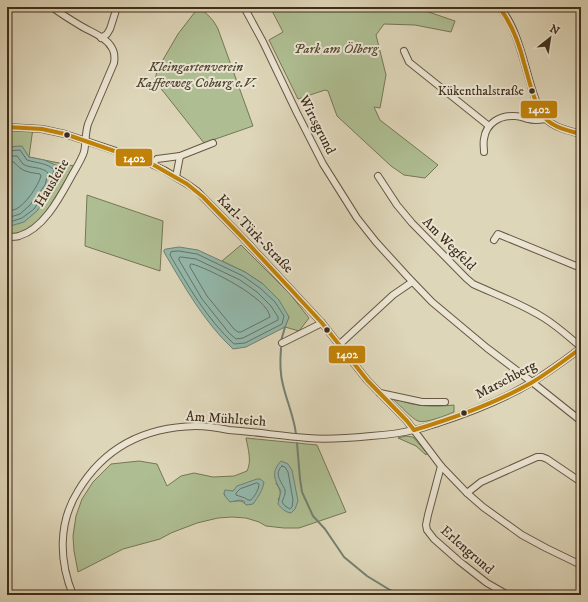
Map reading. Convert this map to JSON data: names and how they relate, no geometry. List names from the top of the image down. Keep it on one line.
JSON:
{"streets":{"street":["Wirtsgrund","Hausleite","Karl-Türk-Straße","Am Wegfeld","Marschberg","Am Mühlteich","Erlengrund"]},"crossings":[["Wirtsgrund","Marschberg"],["Hausleite","Karl-Türk-Straße"],["Karl-Türk-Straße","Marschberg"],["Karl-Türk-Straße","Am Mühlteich"],["Karl-Türk-Straße","Erlengrund"],["Am Wegfeld","Marschberg"],["Marschberg","Am Mühlteich"]],"parks":["Park am Ölberg","Kleingartenverein Kaffeeweg Coburg e.V."],"places":["Kükenthalstraße"],"lines":["transit line 1402"],"north":"top right"}
